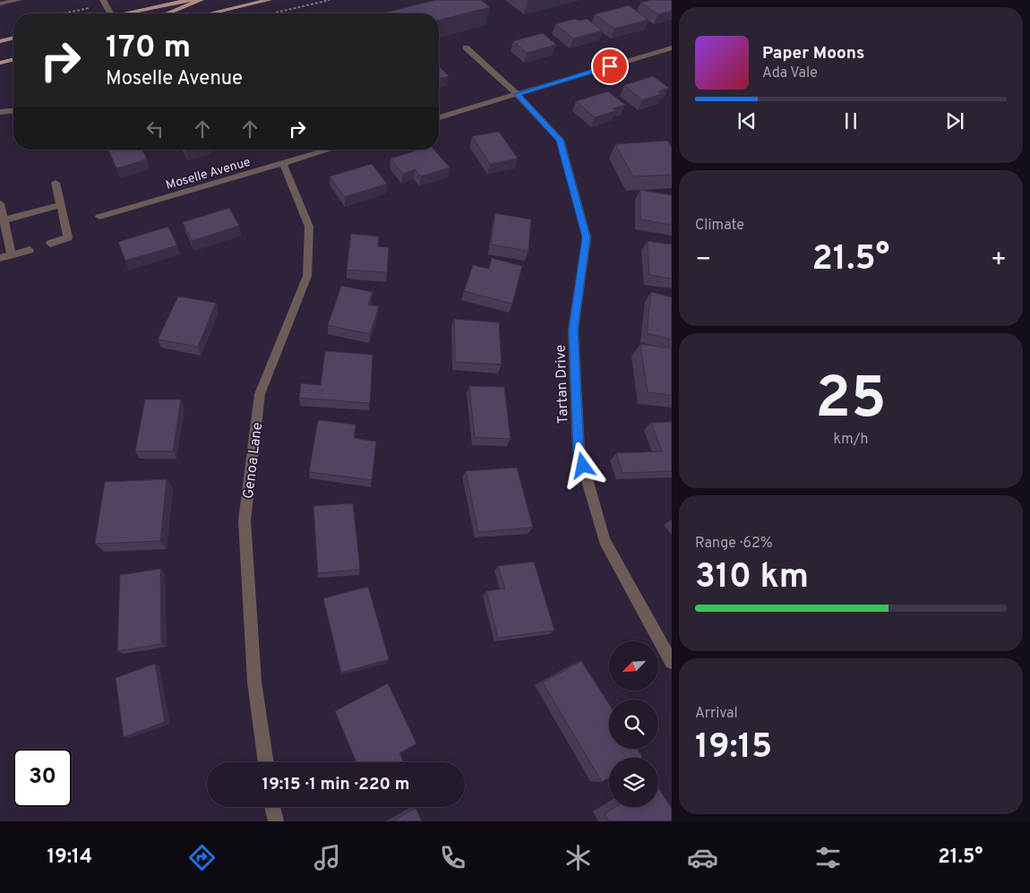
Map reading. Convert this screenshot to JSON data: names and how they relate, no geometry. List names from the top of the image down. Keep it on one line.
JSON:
{"streets":{"street":["Moselle Avenue","Tartan Drive","Genoa Lane"]},"crossings":[["Moselle Avenue","Genoa Lane"]],"north":"bottom left","page":{"turn":["170 m","Moselle Avenue"],"song":["Paper Moons","Ada Vale"],"tile":["Climate",["25","km/h"],["Range · 62%","310 km"],["Arrival","19:15"]],"heat":["−","21.5°","+"],"limit":"30","trip":"19:15 · 1 min · 220 m","tabs":["19:14","21.5°"]}}
